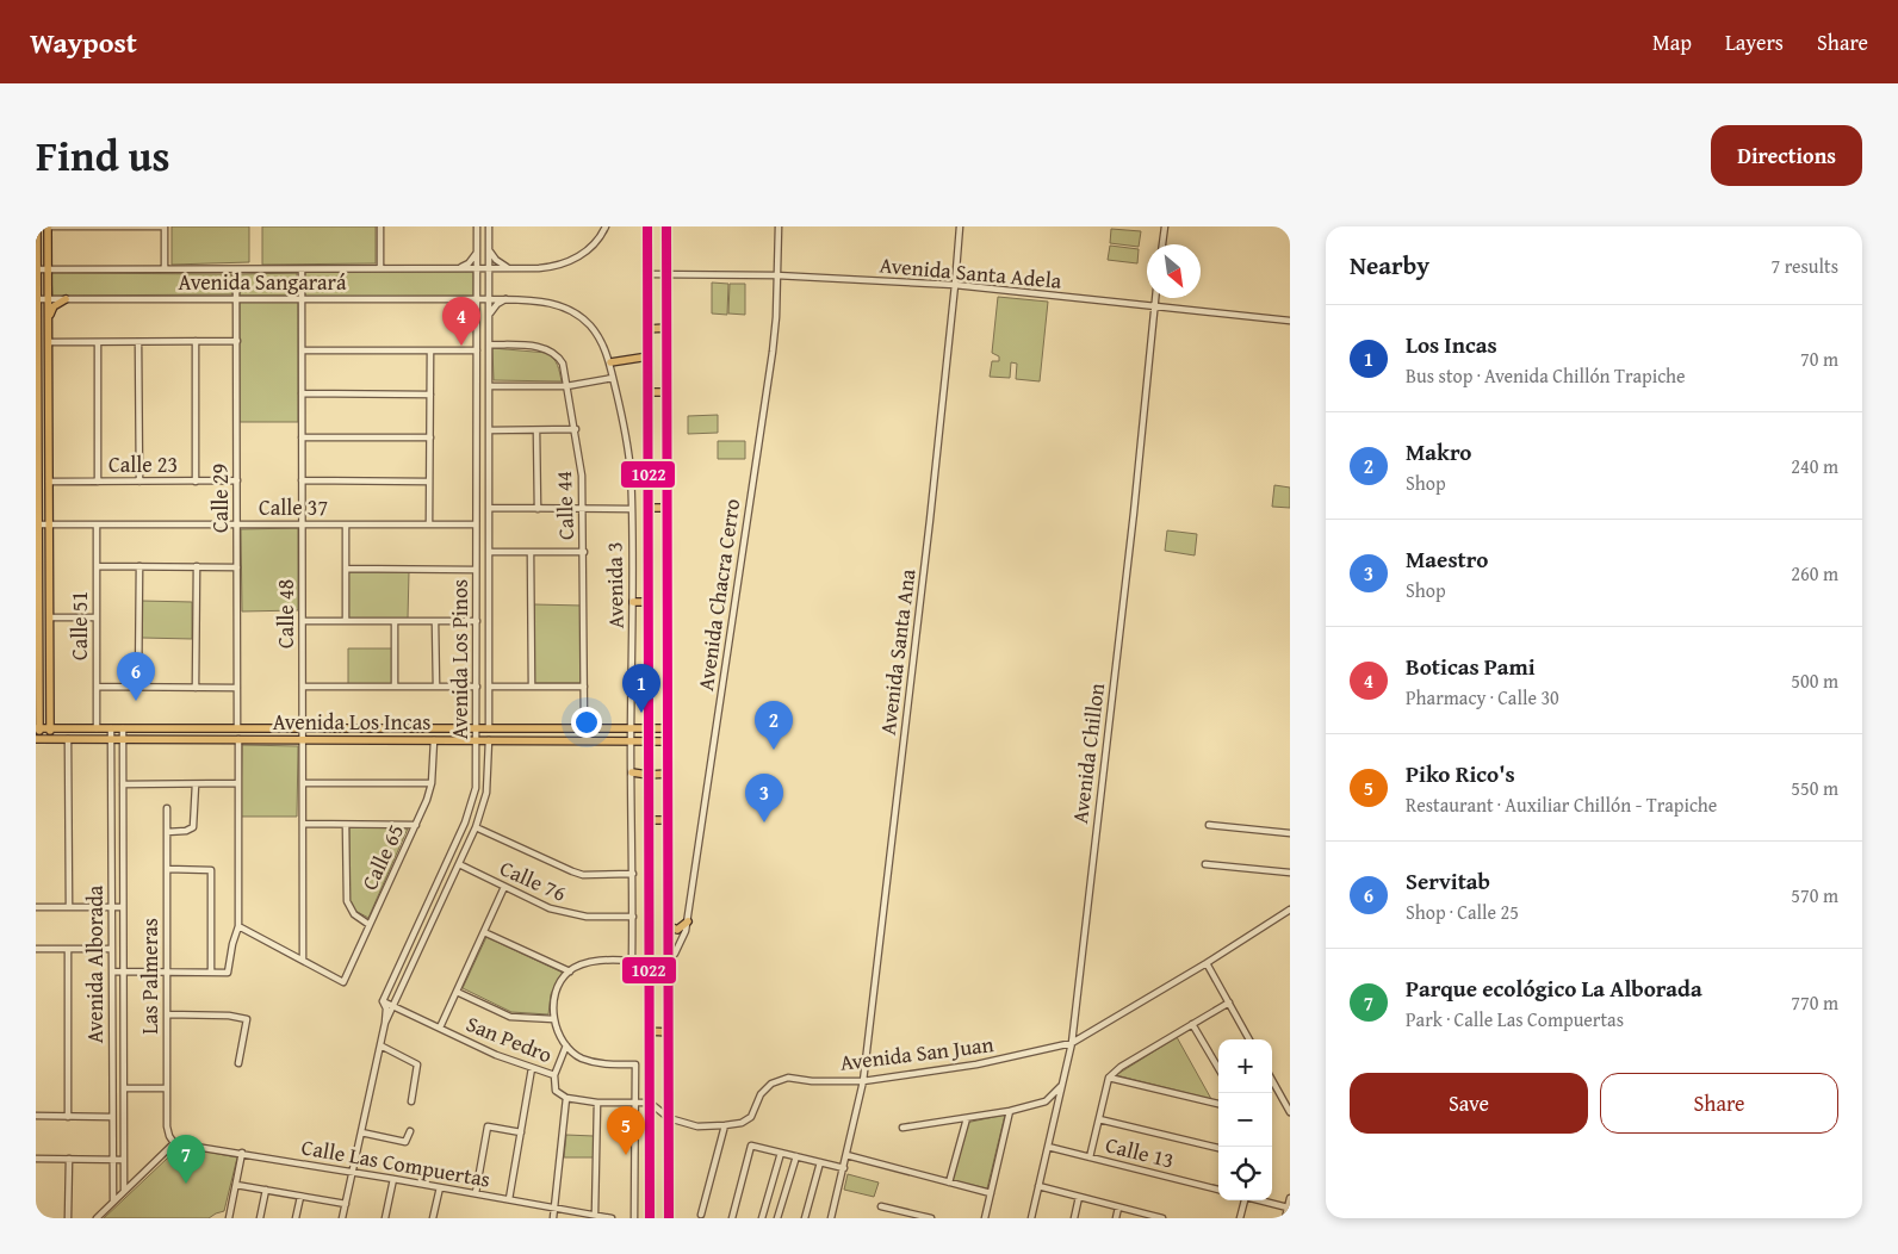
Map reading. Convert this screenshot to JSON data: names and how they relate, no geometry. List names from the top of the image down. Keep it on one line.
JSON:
{"streets":{"main road":["Avenida Los Incas"],"street":["Avenida Santa Adela","Avenida Sangarará","Calle 23","Calle 29","Calle 44","Calle 37","Avenida 3","Avenida Chacra Cerro","Calle 48","Calle 51","Avenida Santa Ana","Avenida Los Pinos","Avenida Chillon","Calle 65","Calle 76","Avenida Alborada","Las Palmeras","San Pedro","Avenida San Juan","Calle 13","Calle Las Compuertas"]},"crossings":[["Avenida Santa Adela","Avenida Chacra Cerro"],["Avenida Santa Adela","Avenida Santa Ana"],["Avenida Santa Adela","Avenida Chillon"],["Avenida Sangarará","Calle 29"],["Avenida Sangarará","Avenida 3"],["Avenida Sangarará","Calle 48"],["Avenida Sangarará","Avenida Los Pinos"],["Calle 23","Calle 29"],["Calle 29","Calle 37"],["Calle 29","Avenida Los Incas"],["Calle 44","Avenida Los Pinos"],["Calle 44","Avenida Los Incas"],["Calle 37","Calle 48"],["Calle 37","Calle 51"],["Calle 37","Avenida Los Pinos"],["Avenida 3","Avenida Los Pinos"],["Avenida 3","Avenida Los Incas"],["Avenida 3","Calle 76"],["Calle 48","Avenida Los Incas"],["Calle 48","Calle 65"],["Calle 51","Avenida Los Incas"],["Avenida Santa Ana","Avenida San Juan"],["Avenida Los Pinos","Avenida Los Incas"],["Avenida Los Pinos","Calle 76"],["Avenida Los Pinos","San Pedro"],["Avenida Los Incas","Calle 65"],["Avenida Los Incas","Avenida Alborada"],["Avenida Chillon","Avenida San Juan"],["Avenida Chillon","Calle 13"],["Las Palmeras","Calle Las Compuertas"]],"lines":["transit line 1022"],"north":"bottom right","page":{"header":"Waypost","nav":["Map","Layers","Share"],"title":"Find us","buttons":["Directions",["Save","Share"]],"heading":["Nearby","7 results"],"pins":["4","6","1","2","3","5","7"],"list":[{"mark":"1","name":"Los Incas","note":"Bus stop · Avenida Chillón Trapiche","value":"70 m"},{"mark":"2","name":"Makro","note":"Shop","value":"240 m"},{"mark":"3","name":"Maestro","note":"Shop","value":"260 m"},{"mark":"4","name":"Boticas Pami","note":"Pharmacy · Calle 30","value":"500 m"},{"mark":"5","name":"Piko Rico's","note":"Restaurant · Auxiliar Chillón - Trapiche","value":"550 m"},{"mark":"6","name":"Servitab","note":"Shop · Calle 25","value":"570 m"},{"mark":"7","name":"Parque ecológico La Alborada","note":"Park · Calle Las Compuertas","value":"770 m"}],"map_buttons":["+","−"]}}
